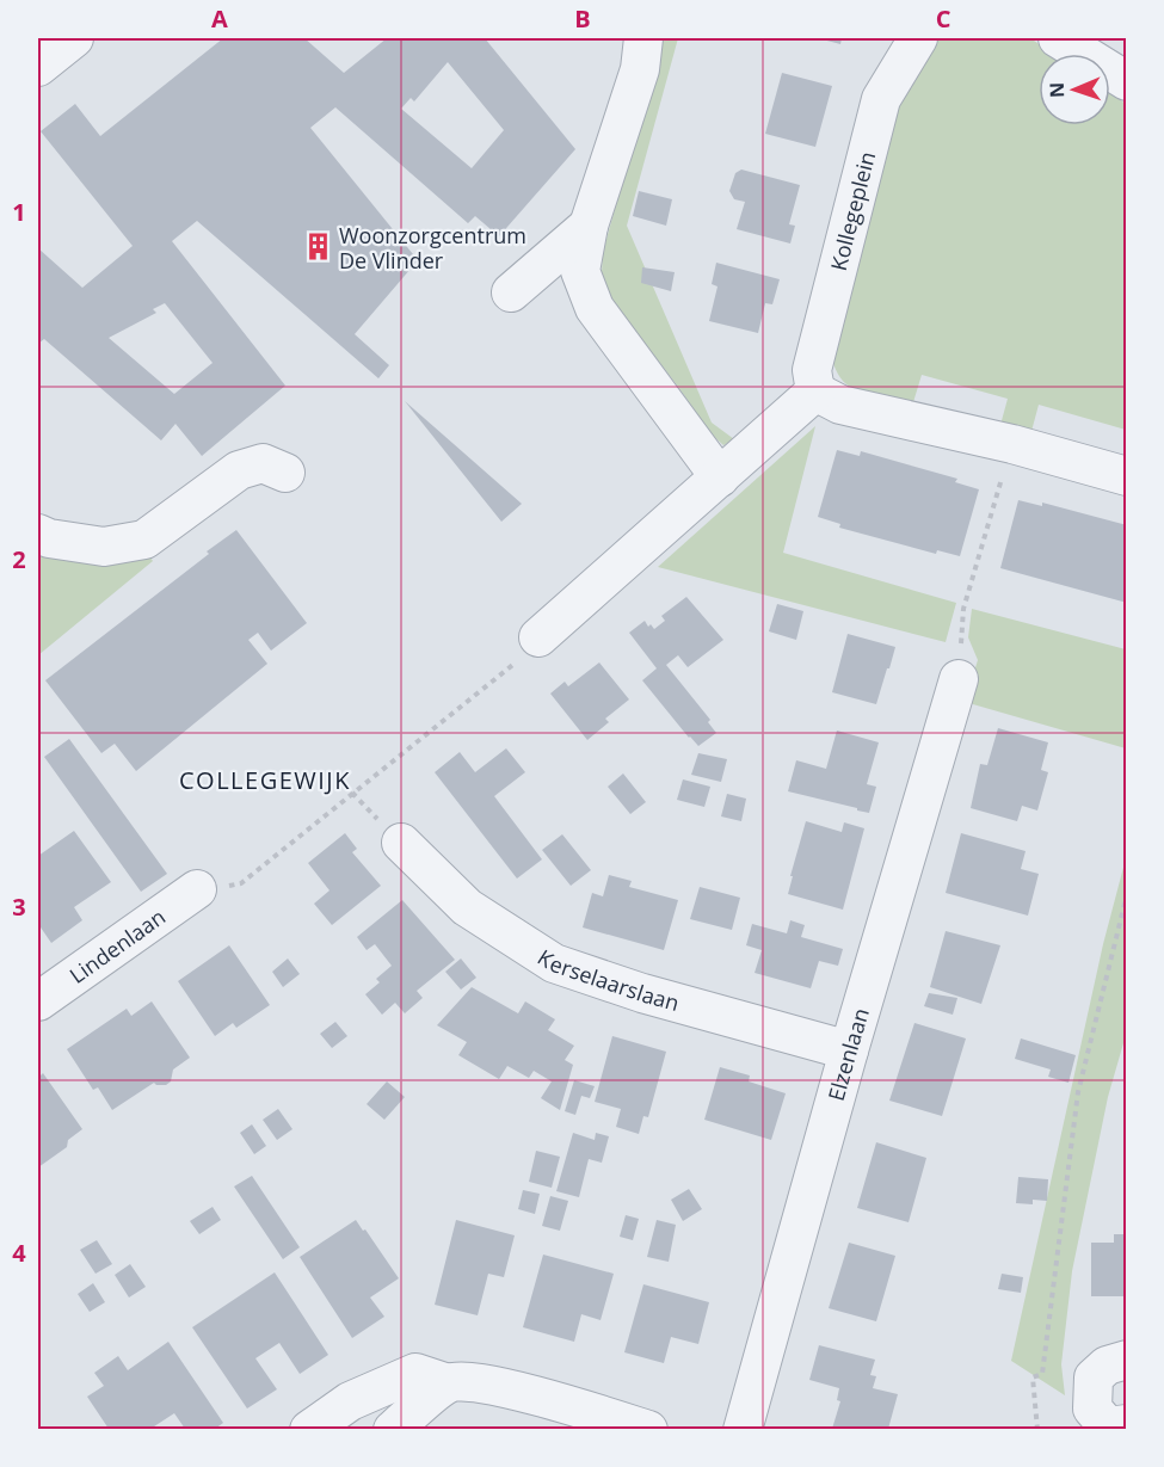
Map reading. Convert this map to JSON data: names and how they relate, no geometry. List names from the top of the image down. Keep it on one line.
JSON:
{"streets":{"street":["Kollegeplein","Lindenlaan","Kerselaarslaan","Elzenlaan"]},"crossings":[["Kerselaarslaan","Elzenlaan"]],"districts":["COLLEGEWIJK"],"places":{"building":["Woonzorgcentrum De Vlinder"]},"north":"left","grid":{"columns":["A","B","C"],"rows":["1","2","3","4"]}}
